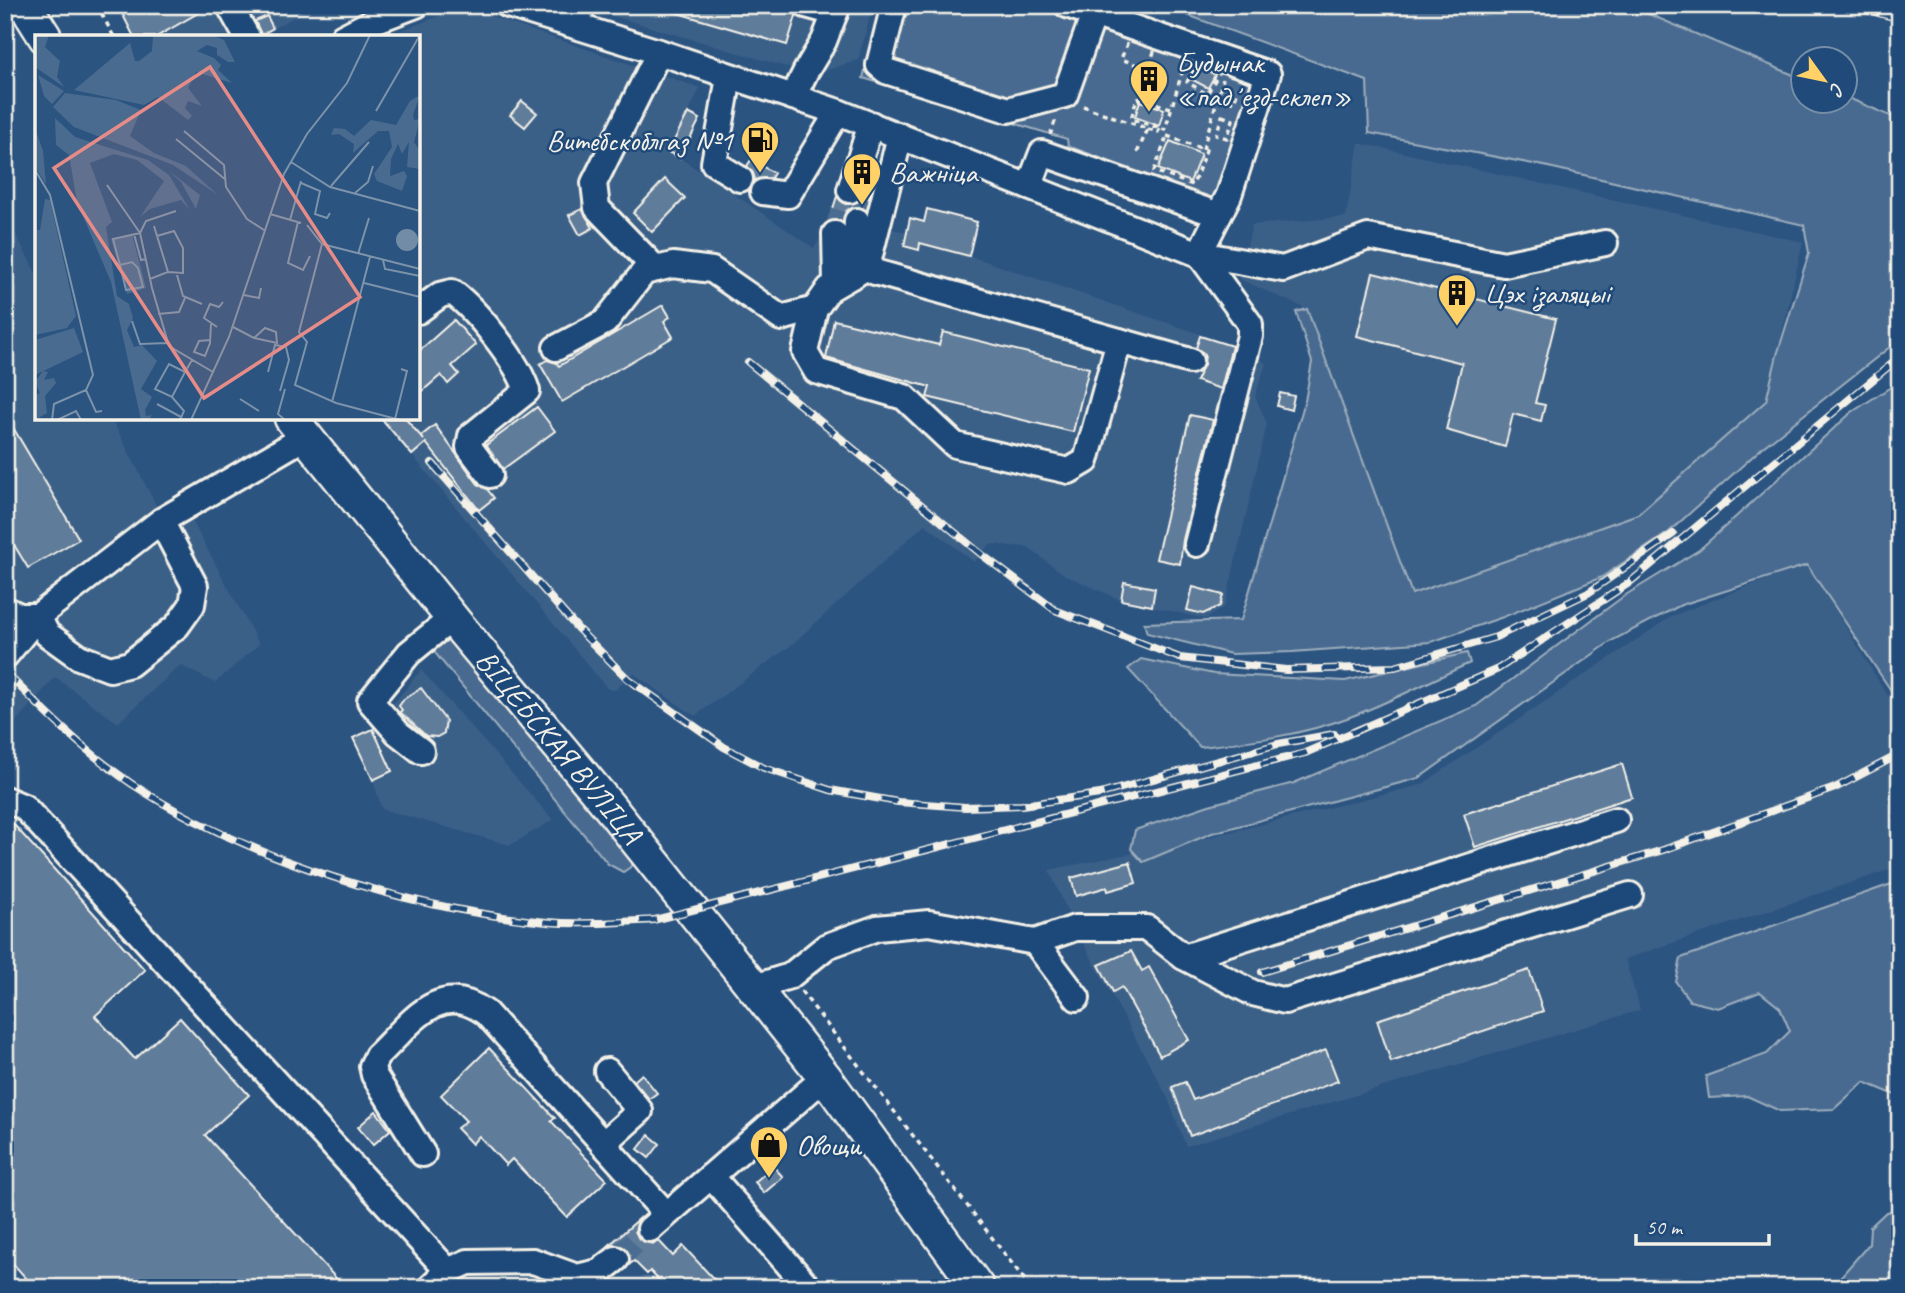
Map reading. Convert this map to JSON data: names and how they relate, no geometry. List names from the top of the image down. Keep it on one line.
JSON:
{"streets":{"main road":["ВІЦЕБСКАЯ ВУЛІЦА"]},"places":{"building":["Будынак «падʼезд-склеп»","Важніца","Цэх ізаляцыі"],"fuel station":["Витебскоблгаз №1"],"shop":["Овощи"]},"scale_bar":"50 m","north":"bottom right"}
